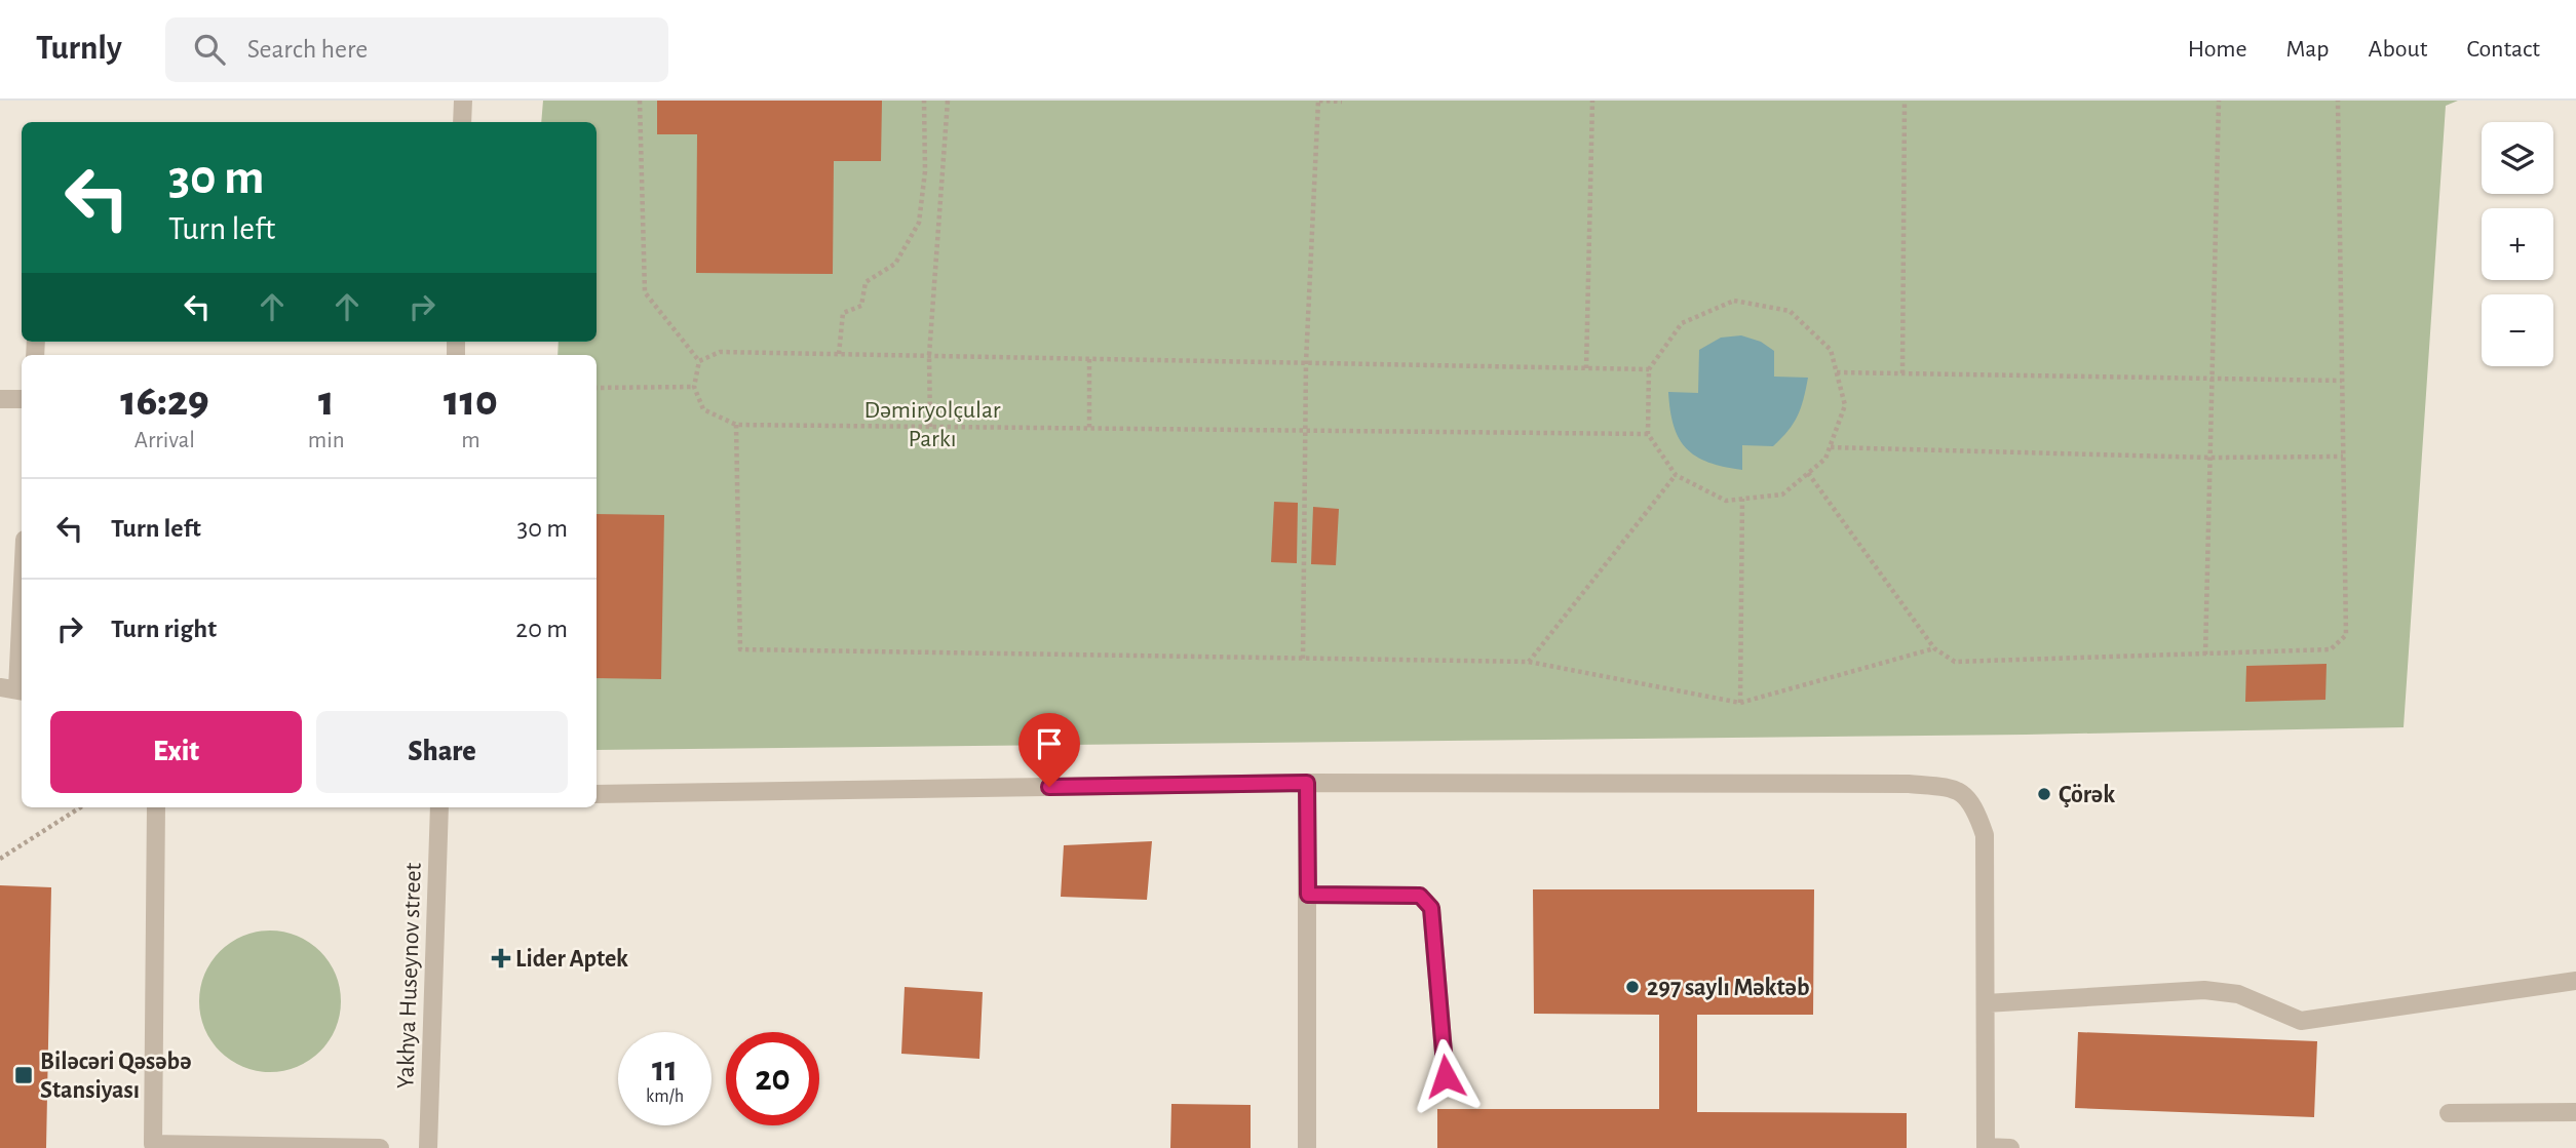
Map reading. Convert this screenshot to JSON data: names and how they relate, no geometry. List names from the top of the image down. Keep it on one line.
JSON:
{"streets":{"street":["Yakhya Huseynov street"]},"parks":["Dəmiryolçular Parkı"],"places":{"other":["Çörək","297 saylı Məktəb"],"health":["Lider Aptek"],"transit":["Biləcəri Qəsəbə Stansiyası"]},"page":{"header":"Turnly","search":"Search here","nav":["Home","Map","About","Contact"],"map_buttons":["+","−"],"turn":["30 m","Turn left"],"eta":["16:29","Arrival","1","min","110","m"],"list":[{"name":"Turn left","value":"30 m"},{"name":"Turn right","value":"20 m"}],"buttons":["Exit","Share"],"speed":"11 km/h","limit":"20"}}
